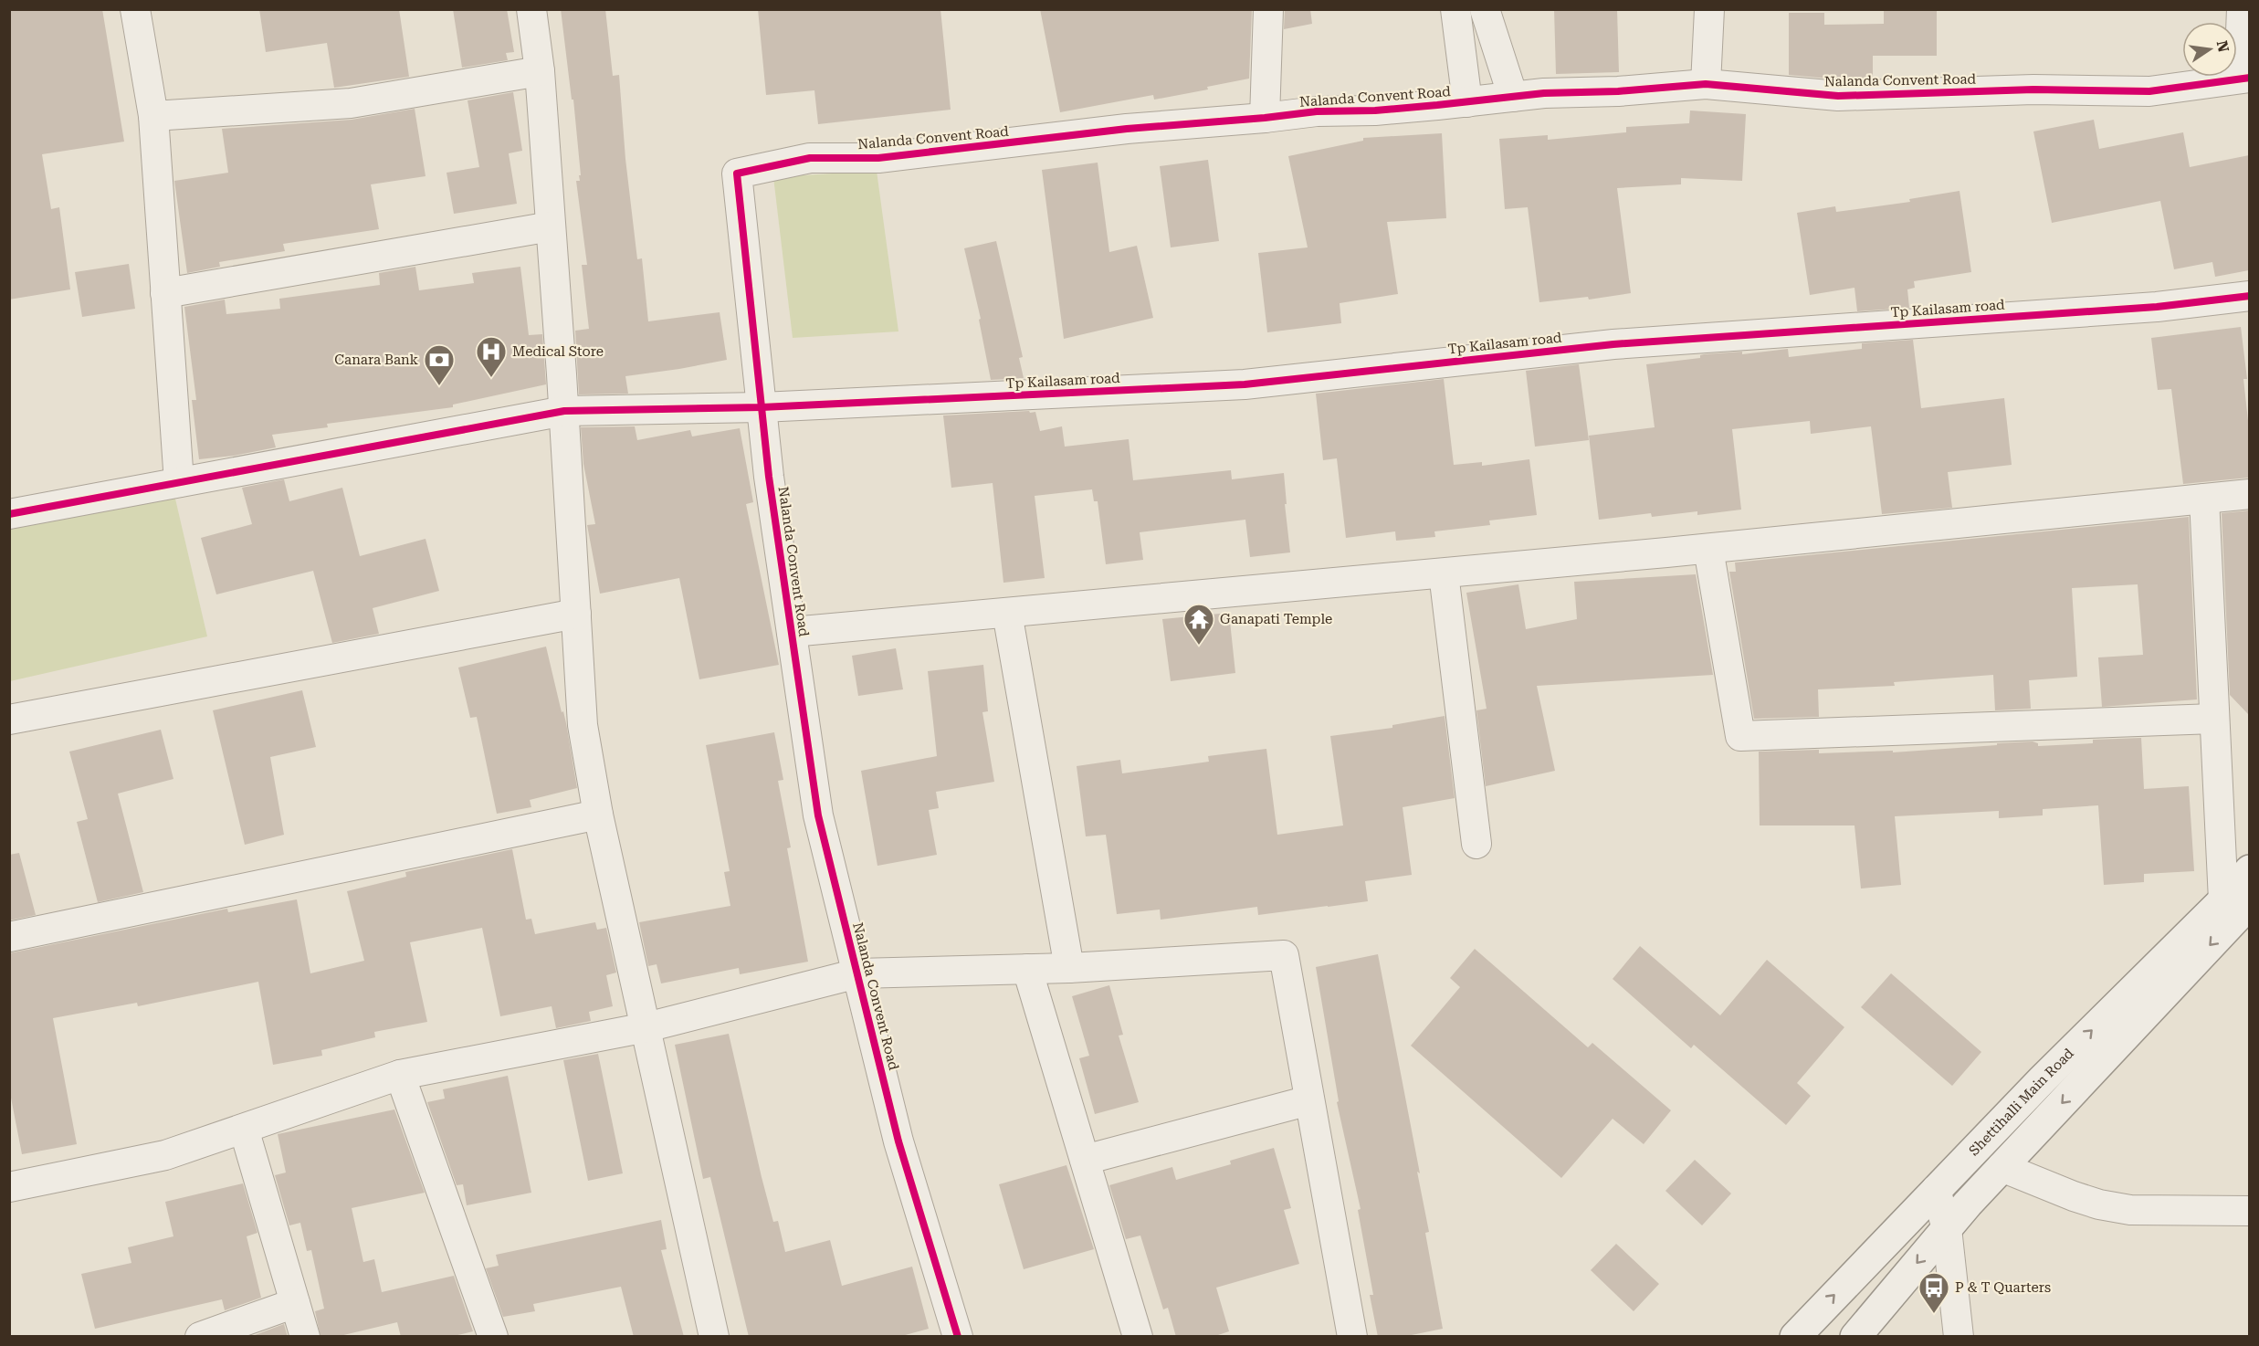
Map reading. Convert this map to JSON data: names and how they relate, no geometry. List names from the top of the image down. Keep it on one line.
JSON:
{"streets":{"main road":["Shettihalli Main Road"],"street":["Nalanda Convent Road","Tp Kailasam road"]},"crossings":[["Nalanda Convent Road","Tp Kailasam road"]],"places":{"hospital":["Medical Store"],"bank":["Canara Bank"],"temple":["Ganapati Temple"],"bus stop":["P & T Quarters"]},"north":"right"}
